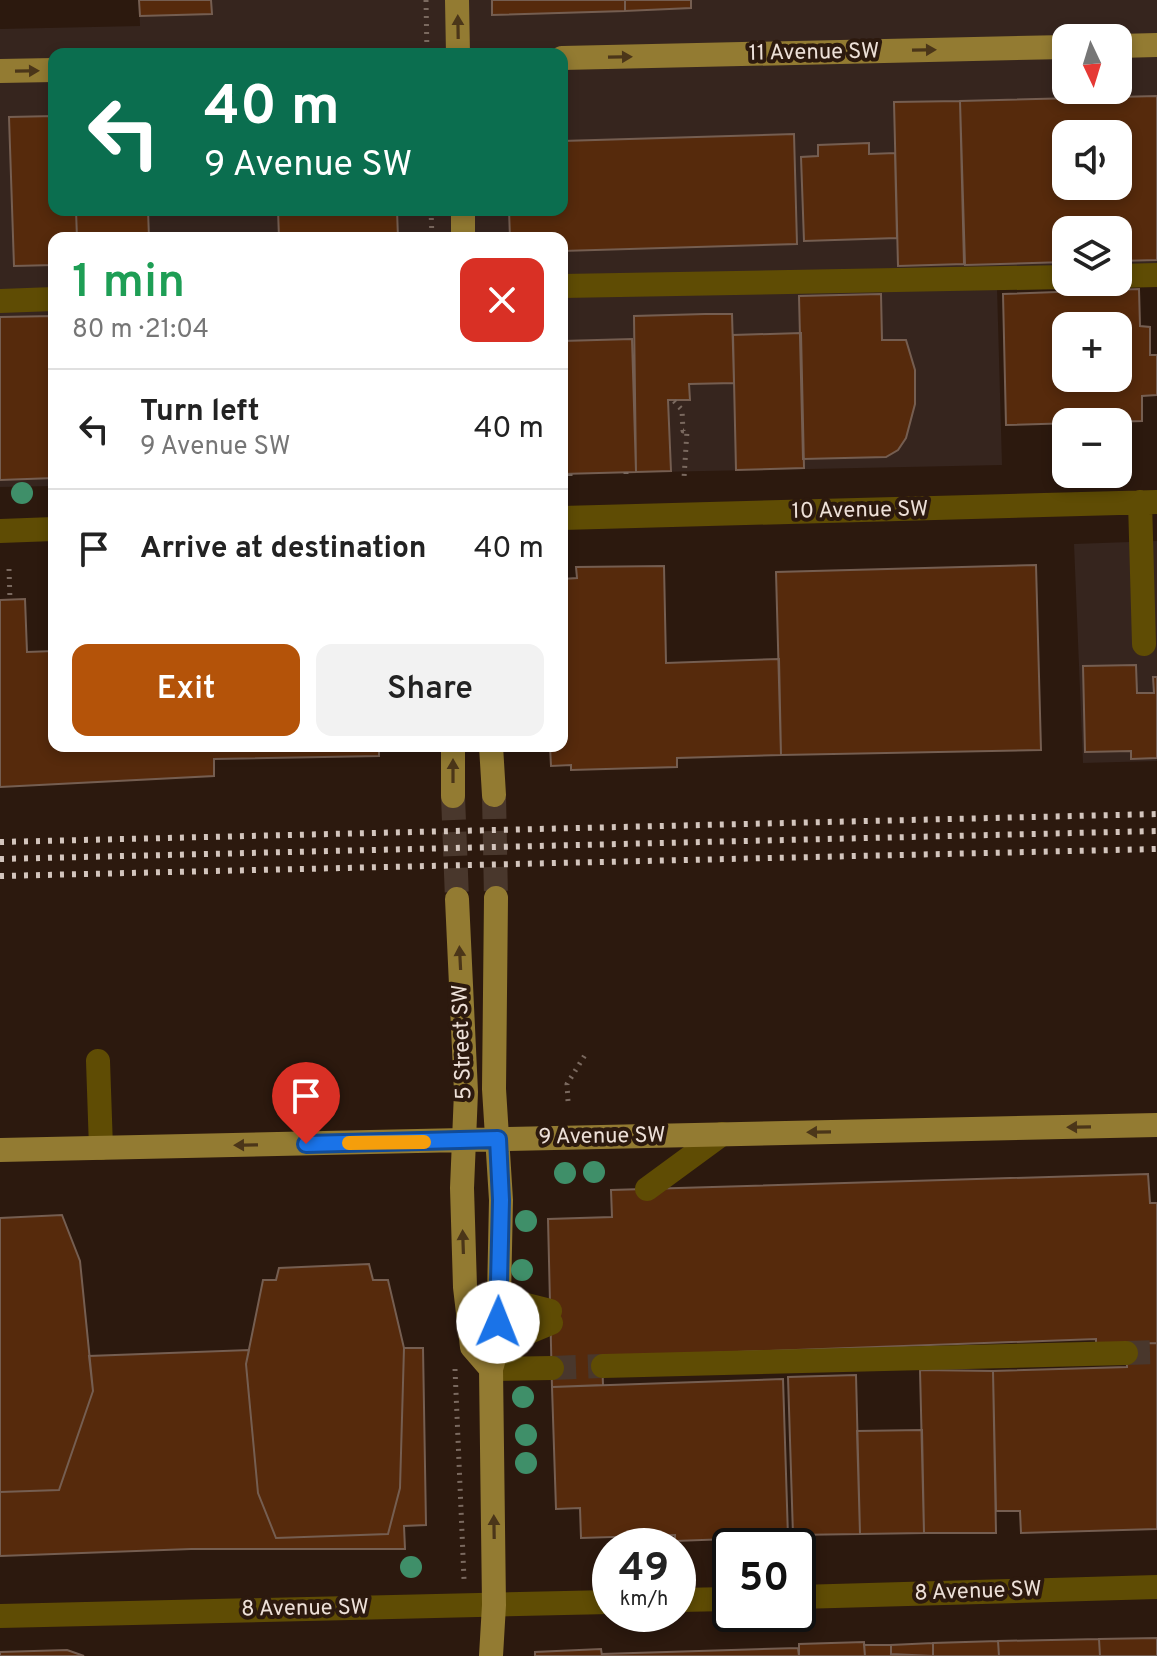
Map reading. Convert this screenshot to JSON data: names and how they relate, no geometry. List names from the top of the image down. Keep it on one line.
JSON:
{"streets":{"main road":["11 Avenue SW","5 Street SW","9 Avenue SW"],"street":["10 Avenue SW","8 Avenue SW"]},"crossings":[["5 Street SW","9 Avenue SW"],["5 Street SW","8 Avenue SW"]],"one_way":["11 Avenue SW","9 Avenue SW"],"north":"bottom","page":{"map_buttons":["+","−"],"turn":["40 m","9 Avenue SW"],"heading":["1 min","80 m · 21:04"],"list":[{"name":"Turn left","note":"9 Avenue SW","value":"40 m"},{"name":"Arrive at destination","value":"40 m"}],"buttons":["Exit","Share"],"speed":"49 km/h","limit":"50"}}
